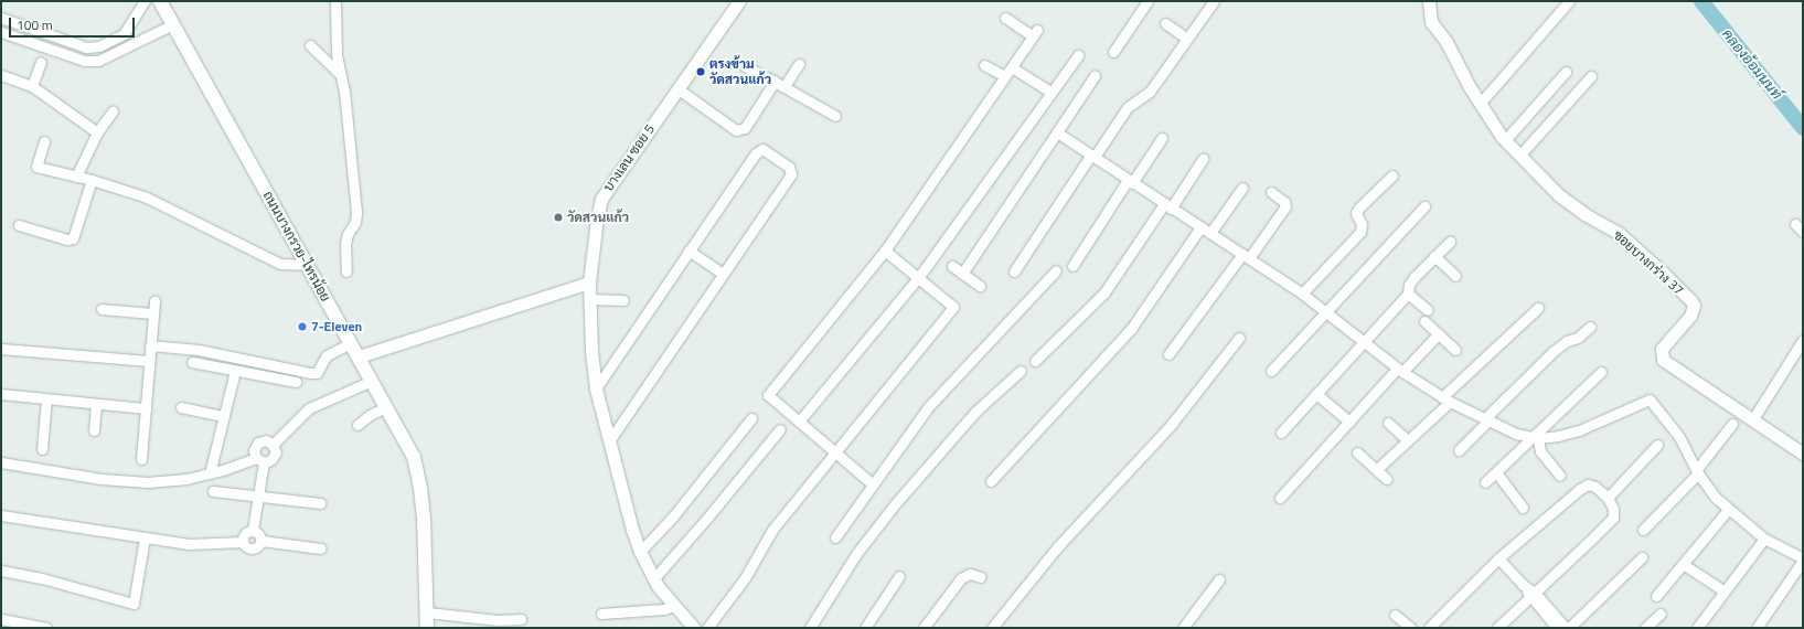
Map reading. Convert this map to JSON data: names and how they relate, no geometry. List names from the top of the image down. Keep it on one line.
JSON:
{"streets":{"main road":["ถนนบางกรวย-ไทรน้อย"],"street":["บางเลน ซอย 5","ซอยบางกร่าง 37"]},"water":["คลองอ้อมนนท์"],"places":["ตรงข้าม วัดสวนแก้ว","วัดสวนแก้ว","7-Eleven"],"scale_bar":"100 m"}
